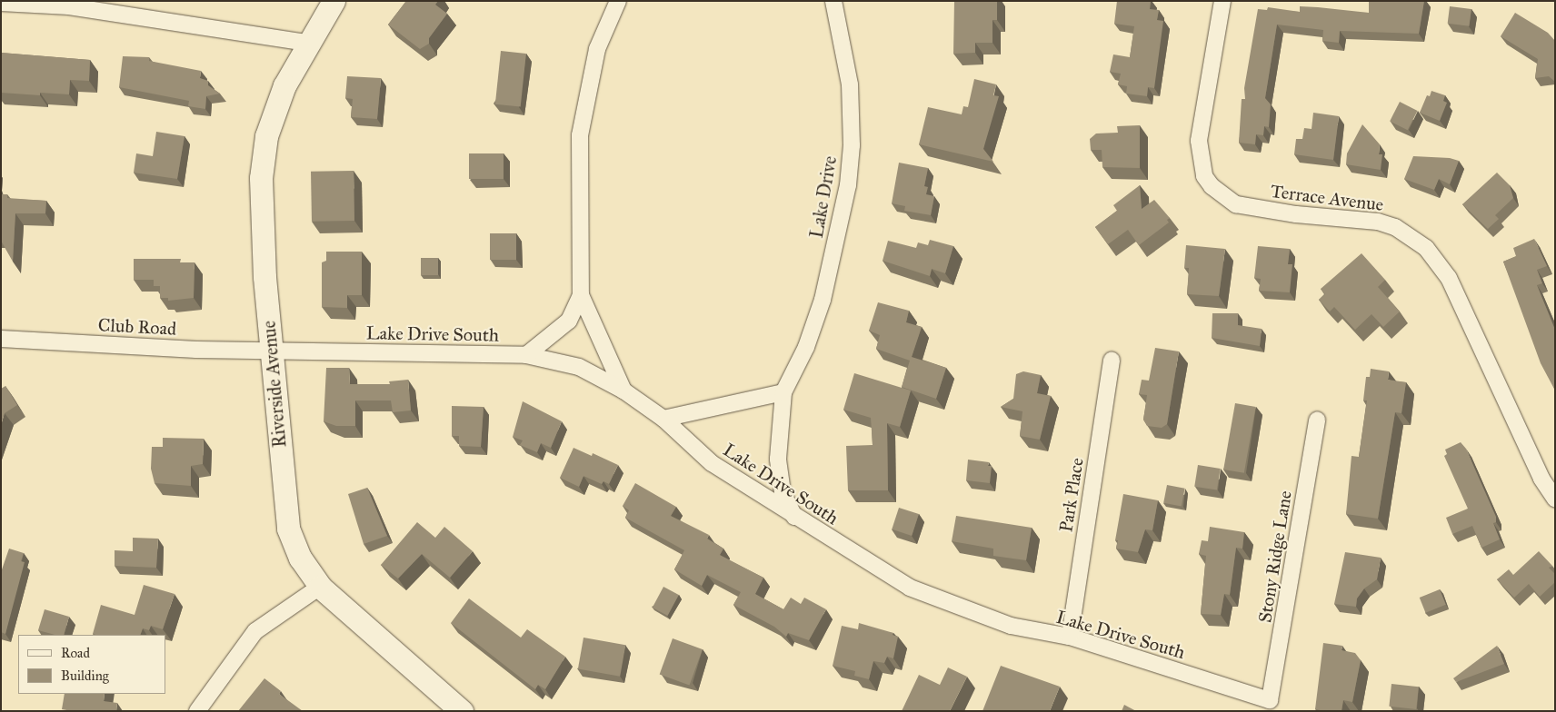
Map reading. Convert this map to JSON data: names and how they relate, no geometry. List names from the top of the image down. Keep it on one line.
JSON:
{"streets":{"street":["Lake Drive","Terrace Avenue","Club Road","Lake Drive South","Riverside Avenue","Park Place","Stony Ridge Lane"]},"crossings":[["Lake Drive","Lake Drive South"],["Club Road","Lake Drive South"],["Club Road","Riverside Avenue"],["Lake Drive South","Riverside Avenue"],["Lake Drive South","Park Place"],["Lake Drive South","Stony Ridge Lane"]],"legend":["Road","Building"]}
